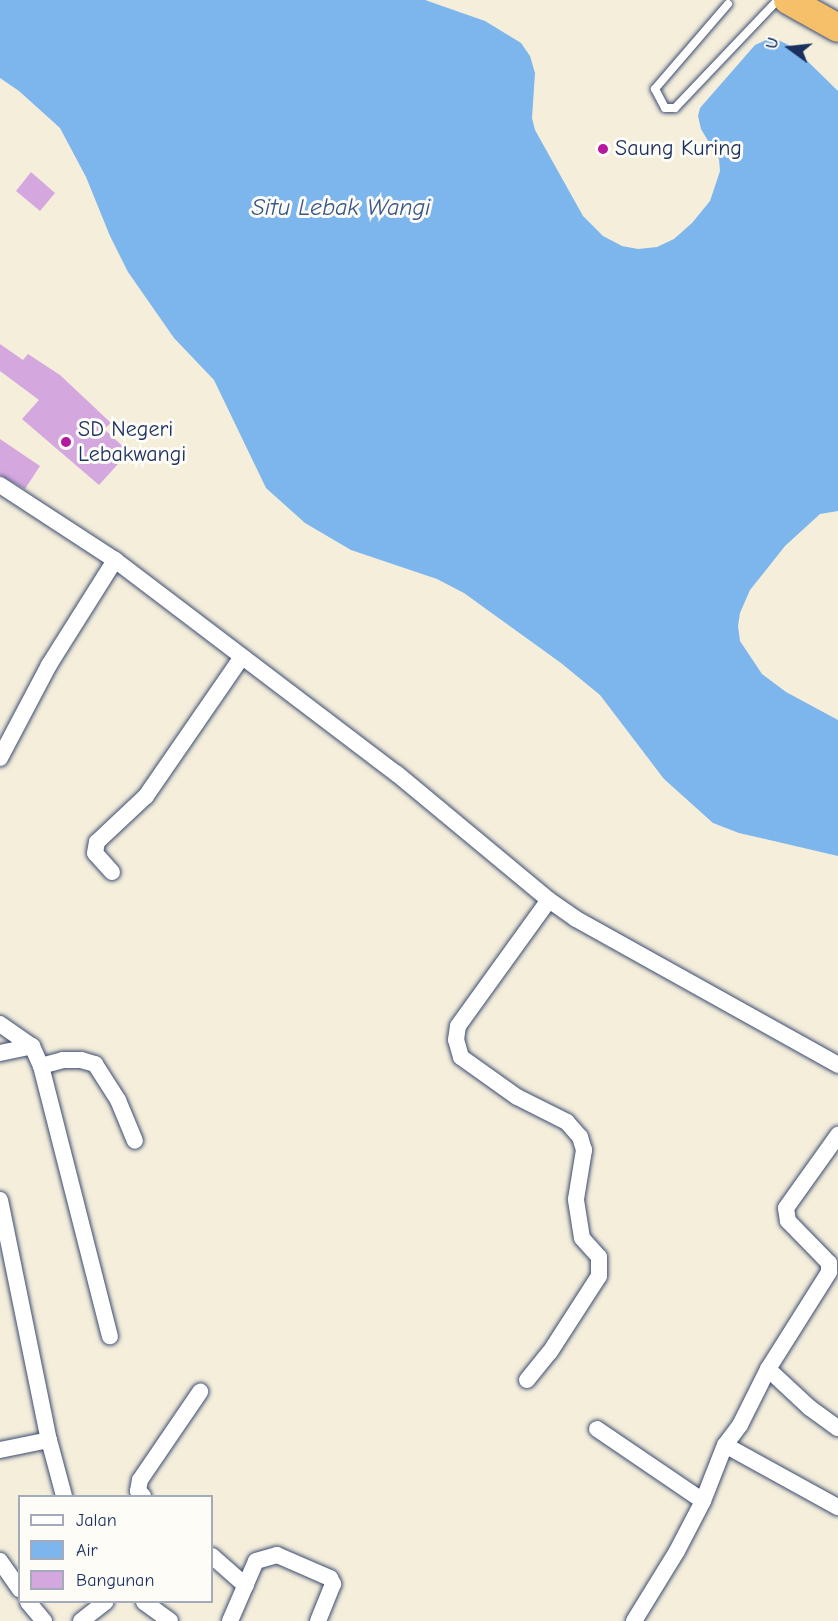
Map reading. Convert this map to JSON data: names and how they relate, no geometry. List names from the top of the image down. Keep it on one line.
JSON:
{"water":["Situ Lebak Wangi"],"places":["Saung Kuring","SD Negeri Lebakwangi"],"legend":["Jalan","Air","Bangunan"],"north":"left"}
